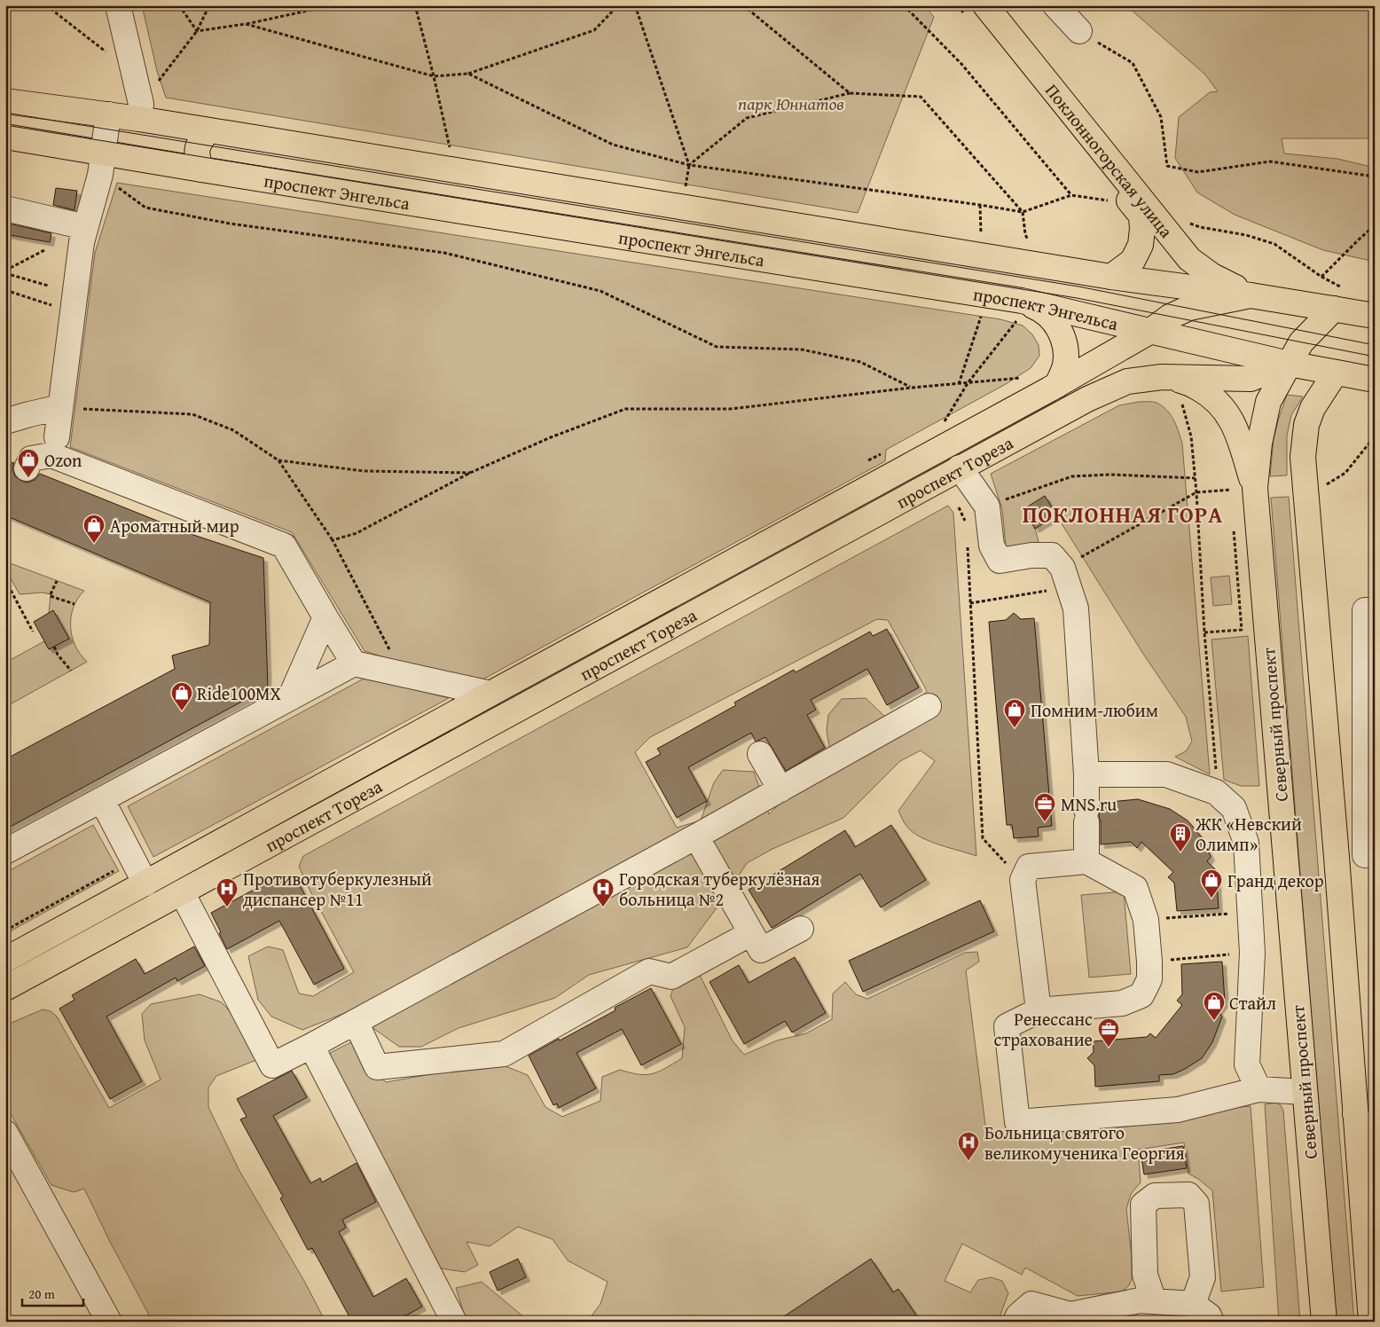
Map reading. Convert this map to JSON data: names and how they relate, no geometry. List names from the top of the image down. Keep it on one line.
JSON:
{"streets":{"main road":["Поклонногорская улица","проспект Энгельса","проспект Тореза","Северный проспект"]},"crossings":[["Поклонногорская улица","проспект Тореза"],["проспект Энгельса","проспект Тореза"],["проспект Энгельса","Северный проспект"],["проспект Тореза","Северный проспект"]],"districts":["ПОКЛОННАЯ ГОРА"],"parks":["парк Юннатов"],"places":{"shop":["Ozon","Ароматный мир","Ride100MX","Помним-любим","Гранд декор","Стайл"],"office":["MNS.ru","Ренессанс страхование"],"building":["ЖК «Невский Олимп»"],"hospital":["Противотуберкулезный диспансер №11","Городская туберкулёзная больница №2","Больница святого великомученика Георгия"]},"scale_bar":"20 m"}
